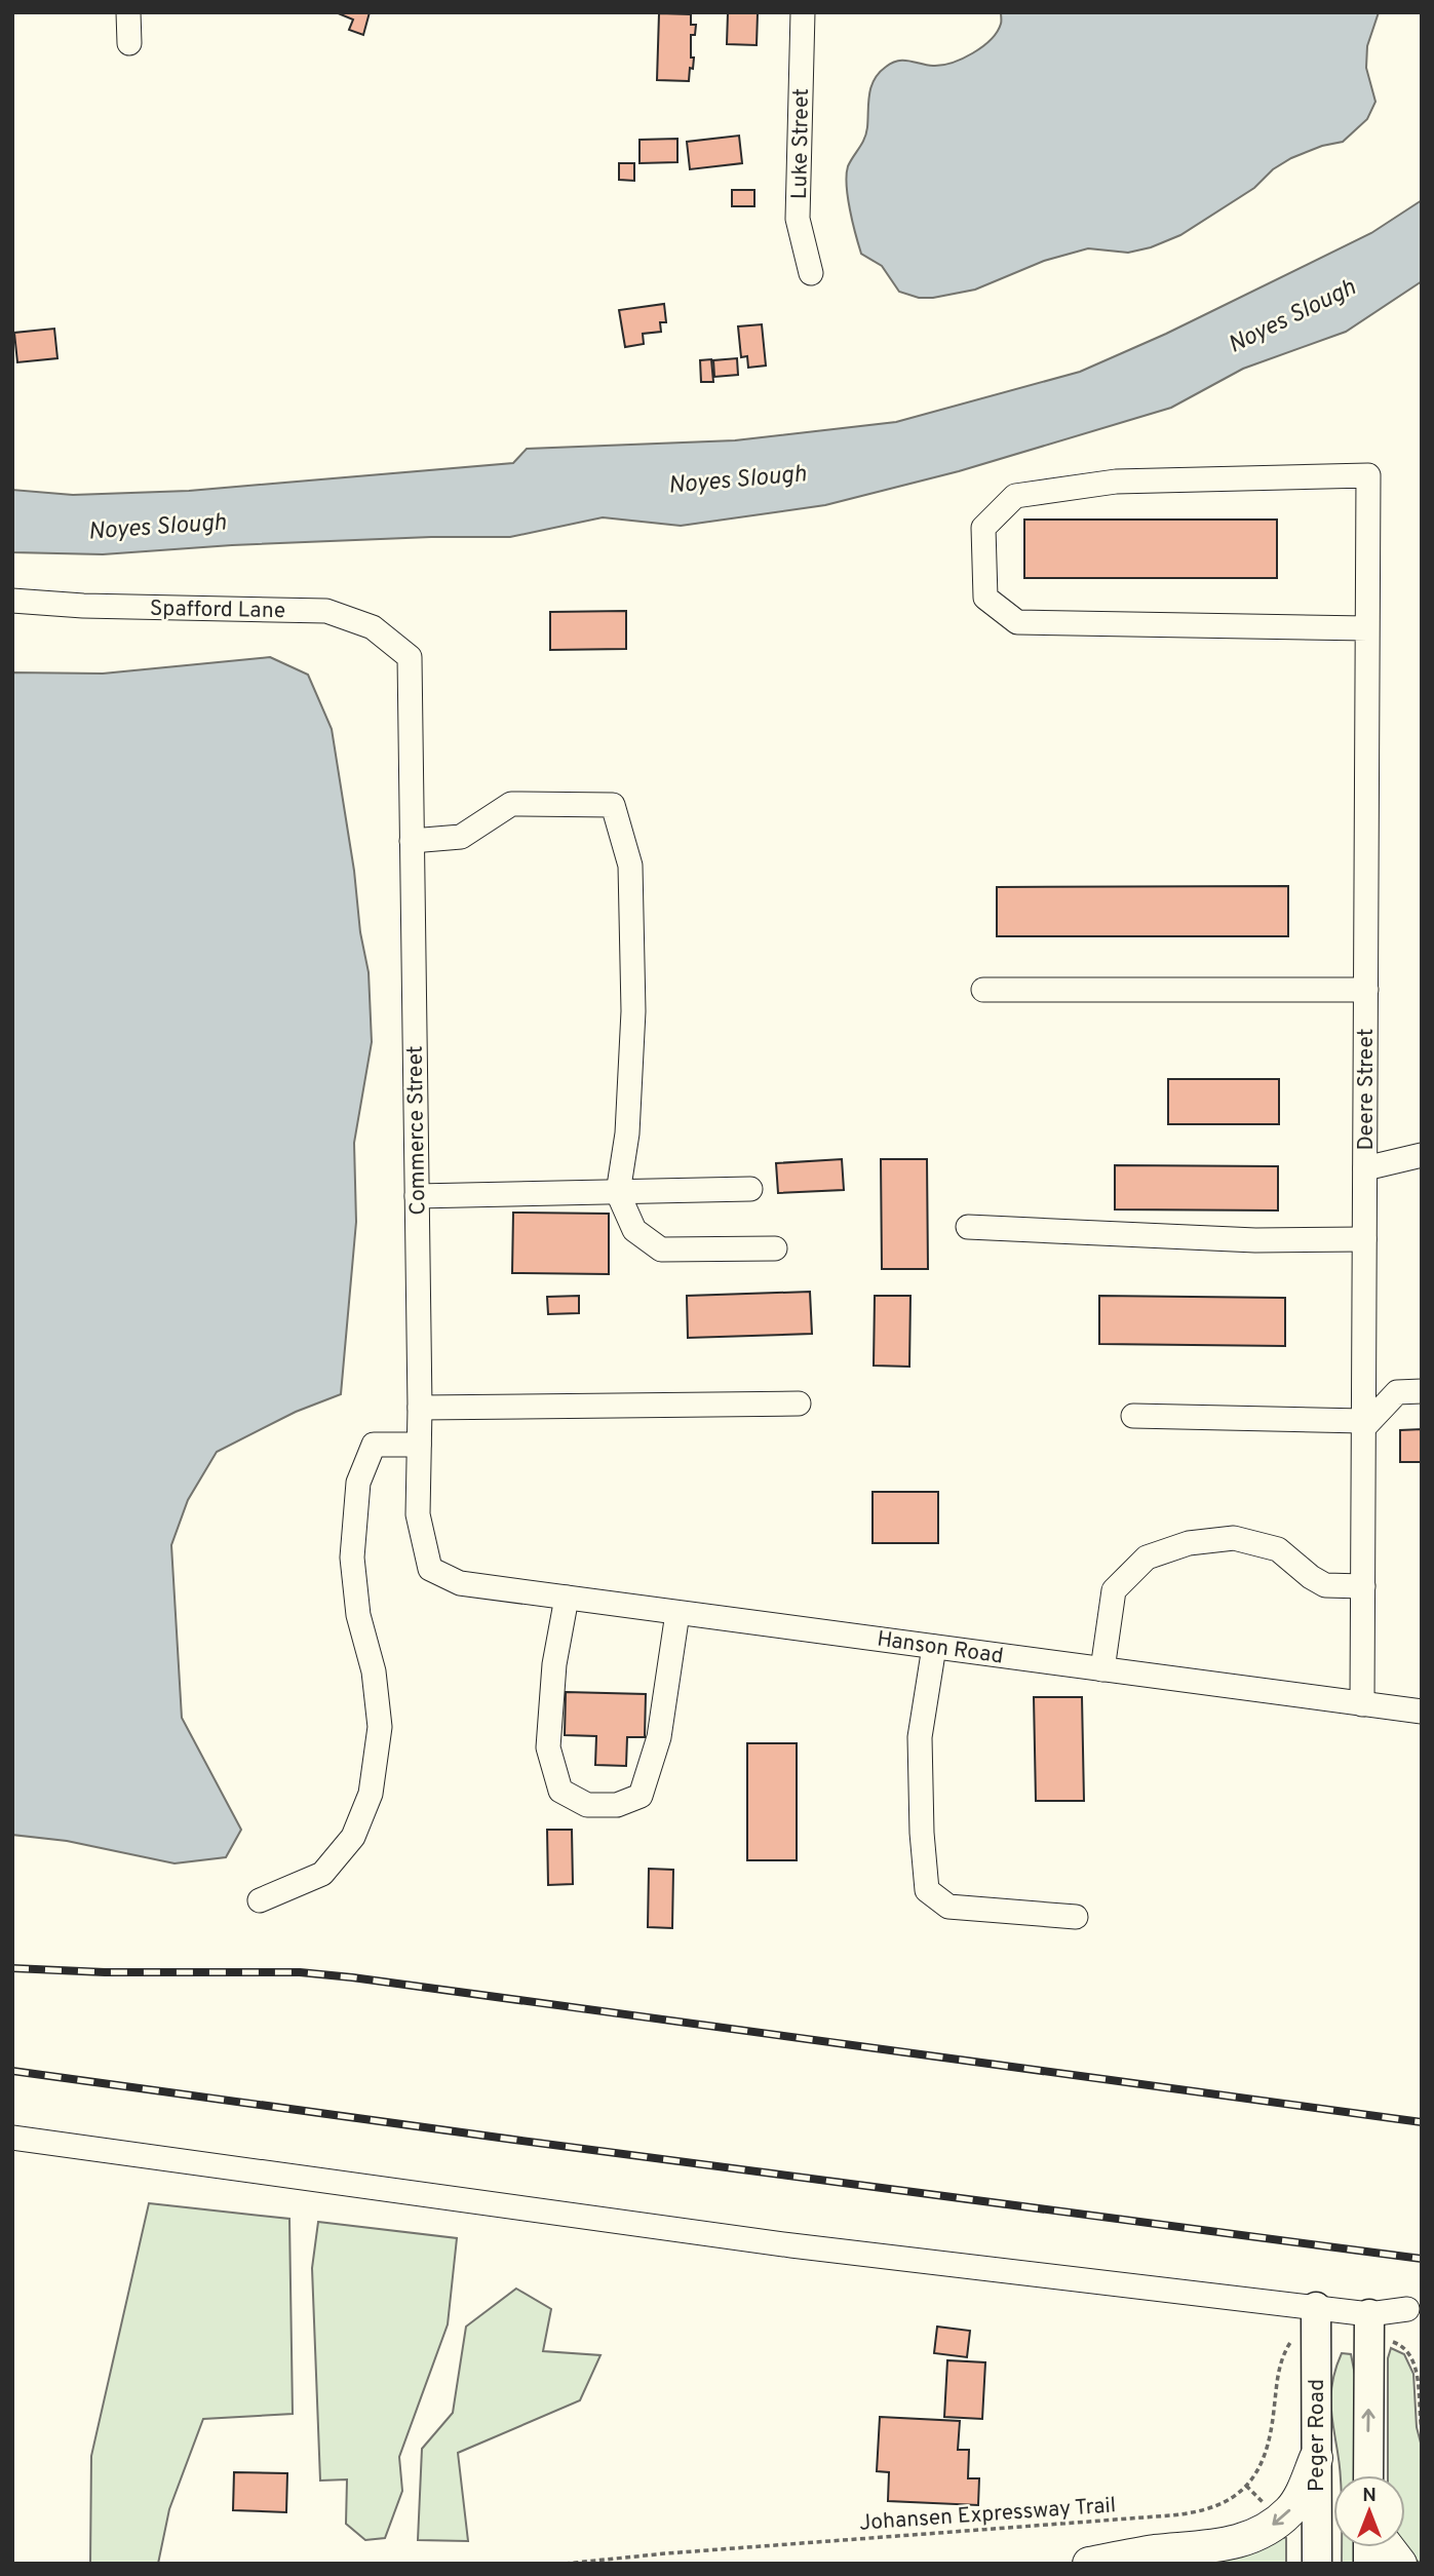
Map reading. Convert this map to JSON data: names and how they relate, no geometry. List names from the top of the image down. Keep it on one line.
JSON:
{"streets":{"main road":["Peger Road"],"street":["Luke Street","Spafford Lane","Deere Street","Commerce Street","Hanson Road"],"path":["Johansen Expressway Trail"]},"crossings":[["Spafford Lane","Commerce Street"],["Deere Street","Hanson Road"],["Commerce Street","Hanson Road"]],"water":["Noyes Slough"],"north":"top"}
